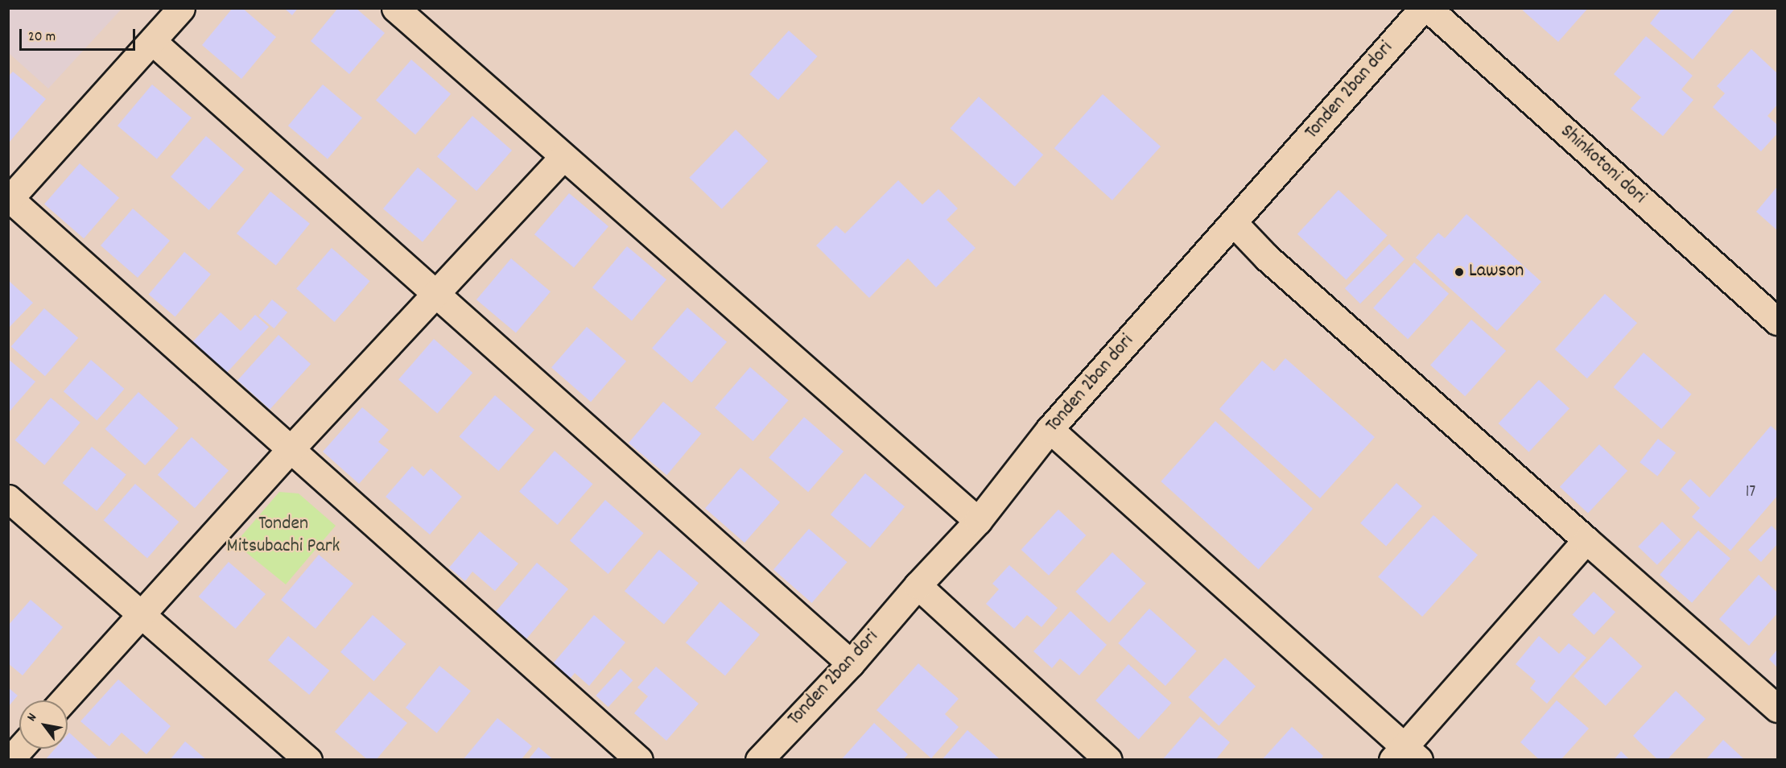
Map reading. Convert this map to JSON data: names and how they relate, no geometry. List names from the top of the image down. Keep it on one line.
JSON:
{"streets":{"street":["Tonden 2ban dori","Shinkotoni dori"]},"parks":["Tonden Mitsubachi Park"],"places":["Lawson"],"house_numbers":["17"],"scale_bar":"20 m","north":"top left"}
